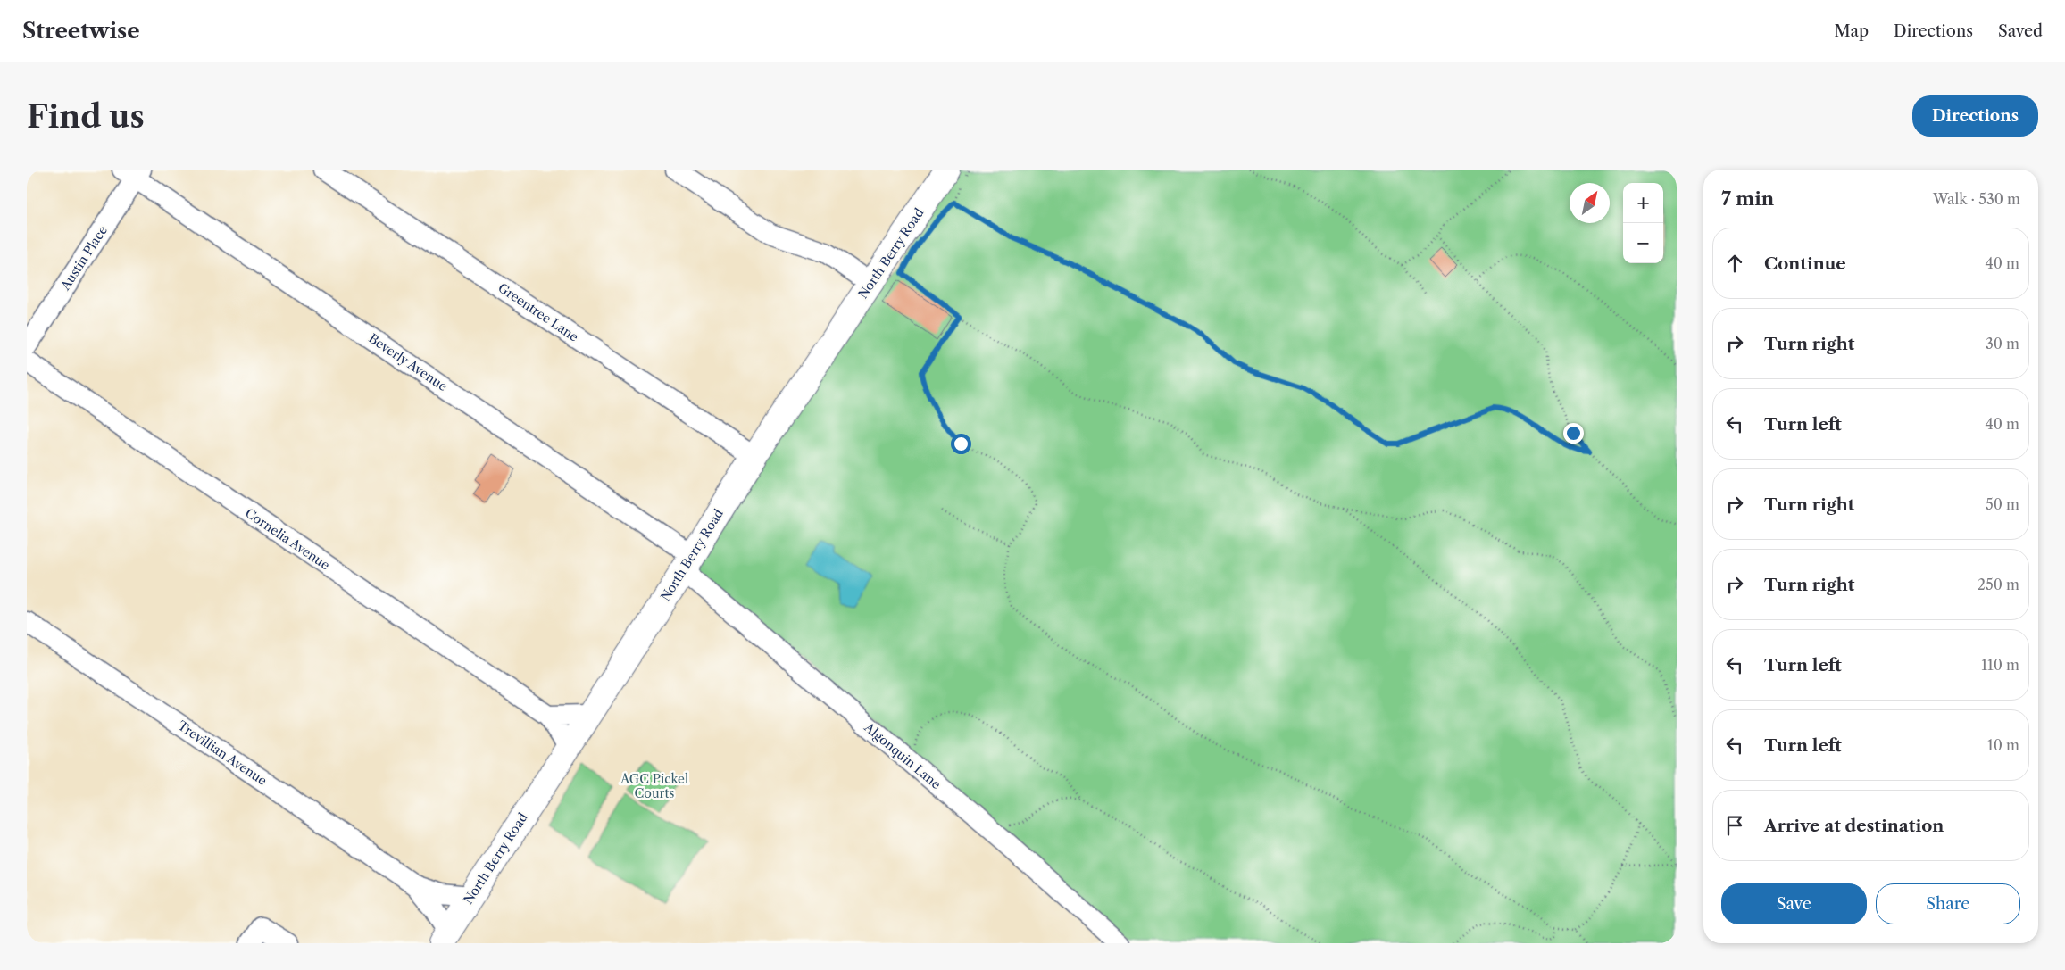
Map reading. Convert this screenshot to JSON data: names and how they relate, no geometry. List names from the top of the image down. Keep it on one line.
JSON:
{"streets":{"main road":["North Berry Road"],"street":["Austin Place","Greentree Lane","Beverly Avenue","Cornelia Avenue","Trevillian Avenue","Algonquin Lane"]},"crossings":[["North Berry Road","Greentree Lane"],["North Berry Road","Beverly Avenue"],["North Berry Road","Cornelia Avenue"],["North Berry Road","Trevillian Avenue"],["North Berry Road","Algonquin Lane"],["Austin Place","Beverly Avenue"],["Beverly Avenue","Algonquin Lane"]],"parks":["AGC Pickel Courts"],"north":"top right","page":{"header":"Streetwise","nav":["Map","Directions","Saved"],"buttons":["Directions",["Save","Share"]],"title":"Find us","heading":["7 min","Walk · 530 m"],"map_buttons":["+","−"],"list":[["Continue","40 m"],["Turn right","30 m"],["Turn left","40 m"],["Turn right","50 m"],["Turn right","250 m"],["Turn left","110 m"],["Turn left","10 m"],"Arrive at destination"]}}
